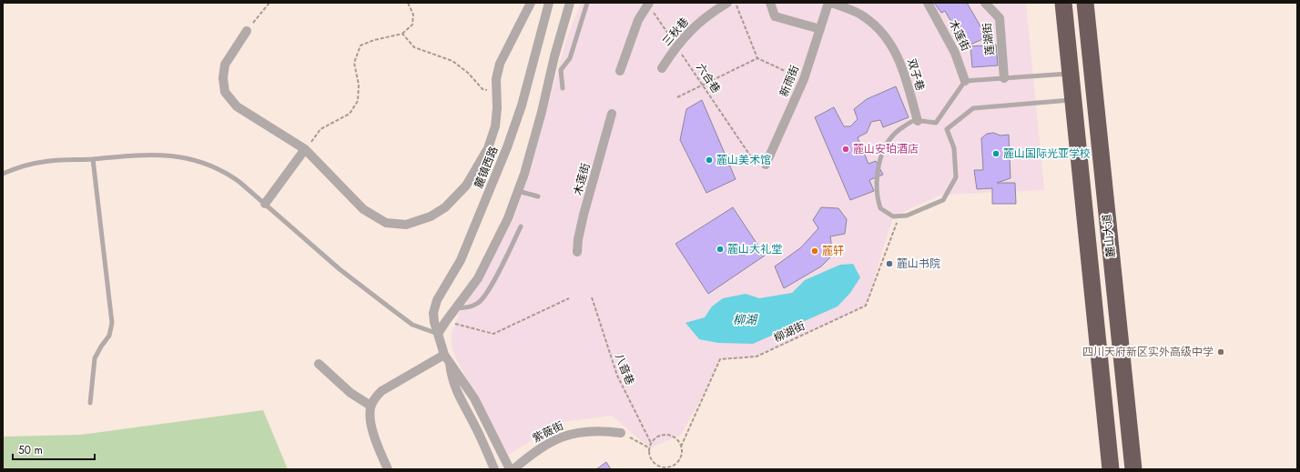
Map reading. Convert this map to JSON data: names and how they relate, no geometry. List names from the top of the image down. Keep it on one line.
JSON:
{"streets":{"highway":["麓山大道"],"street":["三秋巷","木莲街","莲湖街","双子巷","新雨街","麓镇西路","紫薇街"],"path":["六合巷","柳湖街","八音巷"]},"crossings":[["三秋巷","六合巷"],["柳湖街","八音巷"]],"water":["柳湖"],"places":["麓山安珀酒店","麓山国际光亚学校","麓山美术馆","麓山大礼堂","麓轩","麓山书院","四川天府新区实外高级中学"],"scale_bar":"50 m"}
